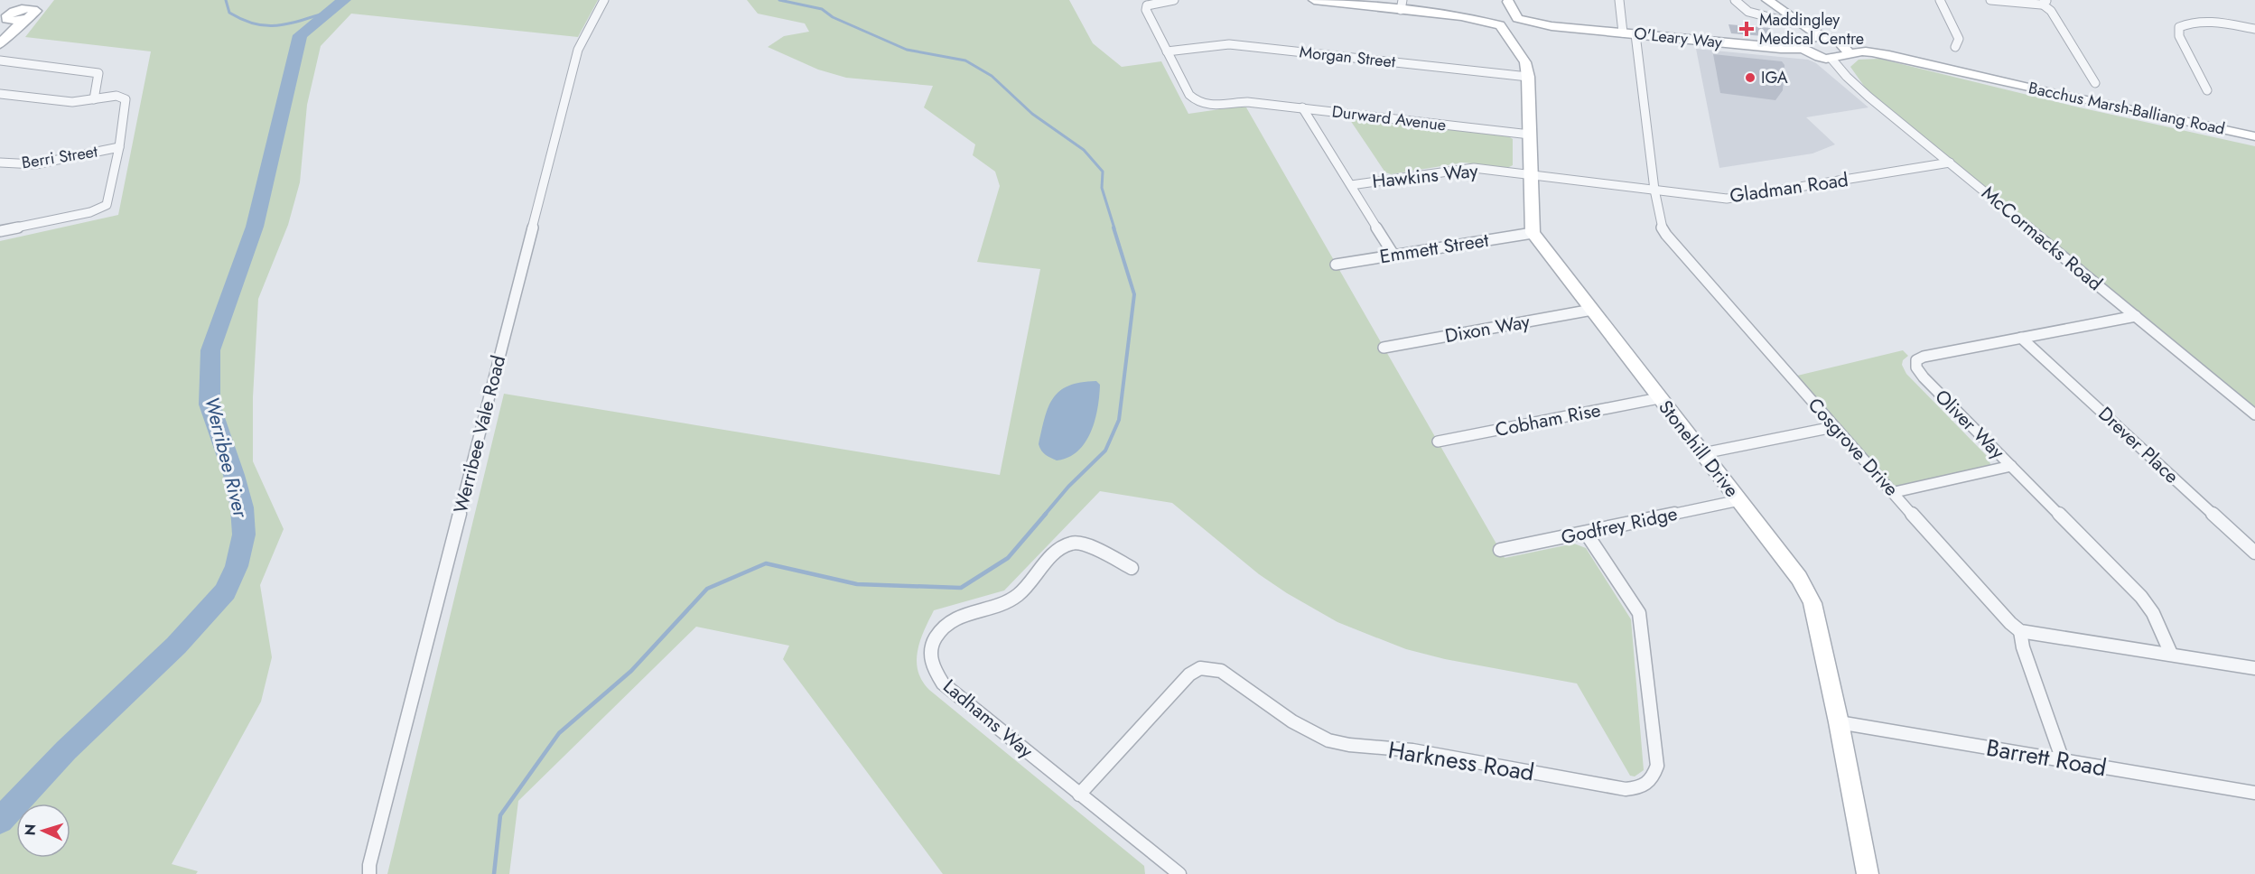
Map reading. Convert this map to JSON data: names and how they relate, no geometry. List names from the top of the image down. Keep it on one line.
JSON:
{"streets":{"street":["O'Leary Way","Morgan Street","Bacchus Marsh-Balliang Road","Durward Avenue","Berri Street","Hawkins Way","Gladman Road","McCormacks Road","Emmett Street","Dixon Way","Cobham Rise","Oliver Way","Werribee Vale Road","Drever Place","Cosgrove Drive","Stonehill Drive","Godfrey Ridge","Ladhams Way","Barrett Road","Harkness Road"]},"crossings":[["O'Leary Way","Cosgrove Drive"],["Morgan Street","Durward Avenue"],["Bacchus Marsh-Balliang Road","McCormacks Road"],["Hawkins Way","Gladman Road"],["Gladman Road","McCormacks Road"],["Gladman Road","Cosgrove Drive"],["McCormacks Road","Oliver Way"],["Emmett Street","Stonehill Drive"],["Dixon Way","Stonehill Drive"],["Cobham Rise","Stonehill Drive"],["Oliver Way","Drever Place"],["Stonehill Drive","Godfrey Ridge"],["Stonehill Drive","Barrett Road"],["Godfrey Ridge","Harkness Road"],["Ladhams Way","Harkness Road"]],"water":["Werribee River"],"places":{"health":["Maddingley Medical Centre"],"other":["IGA"]},"north":"left"}
